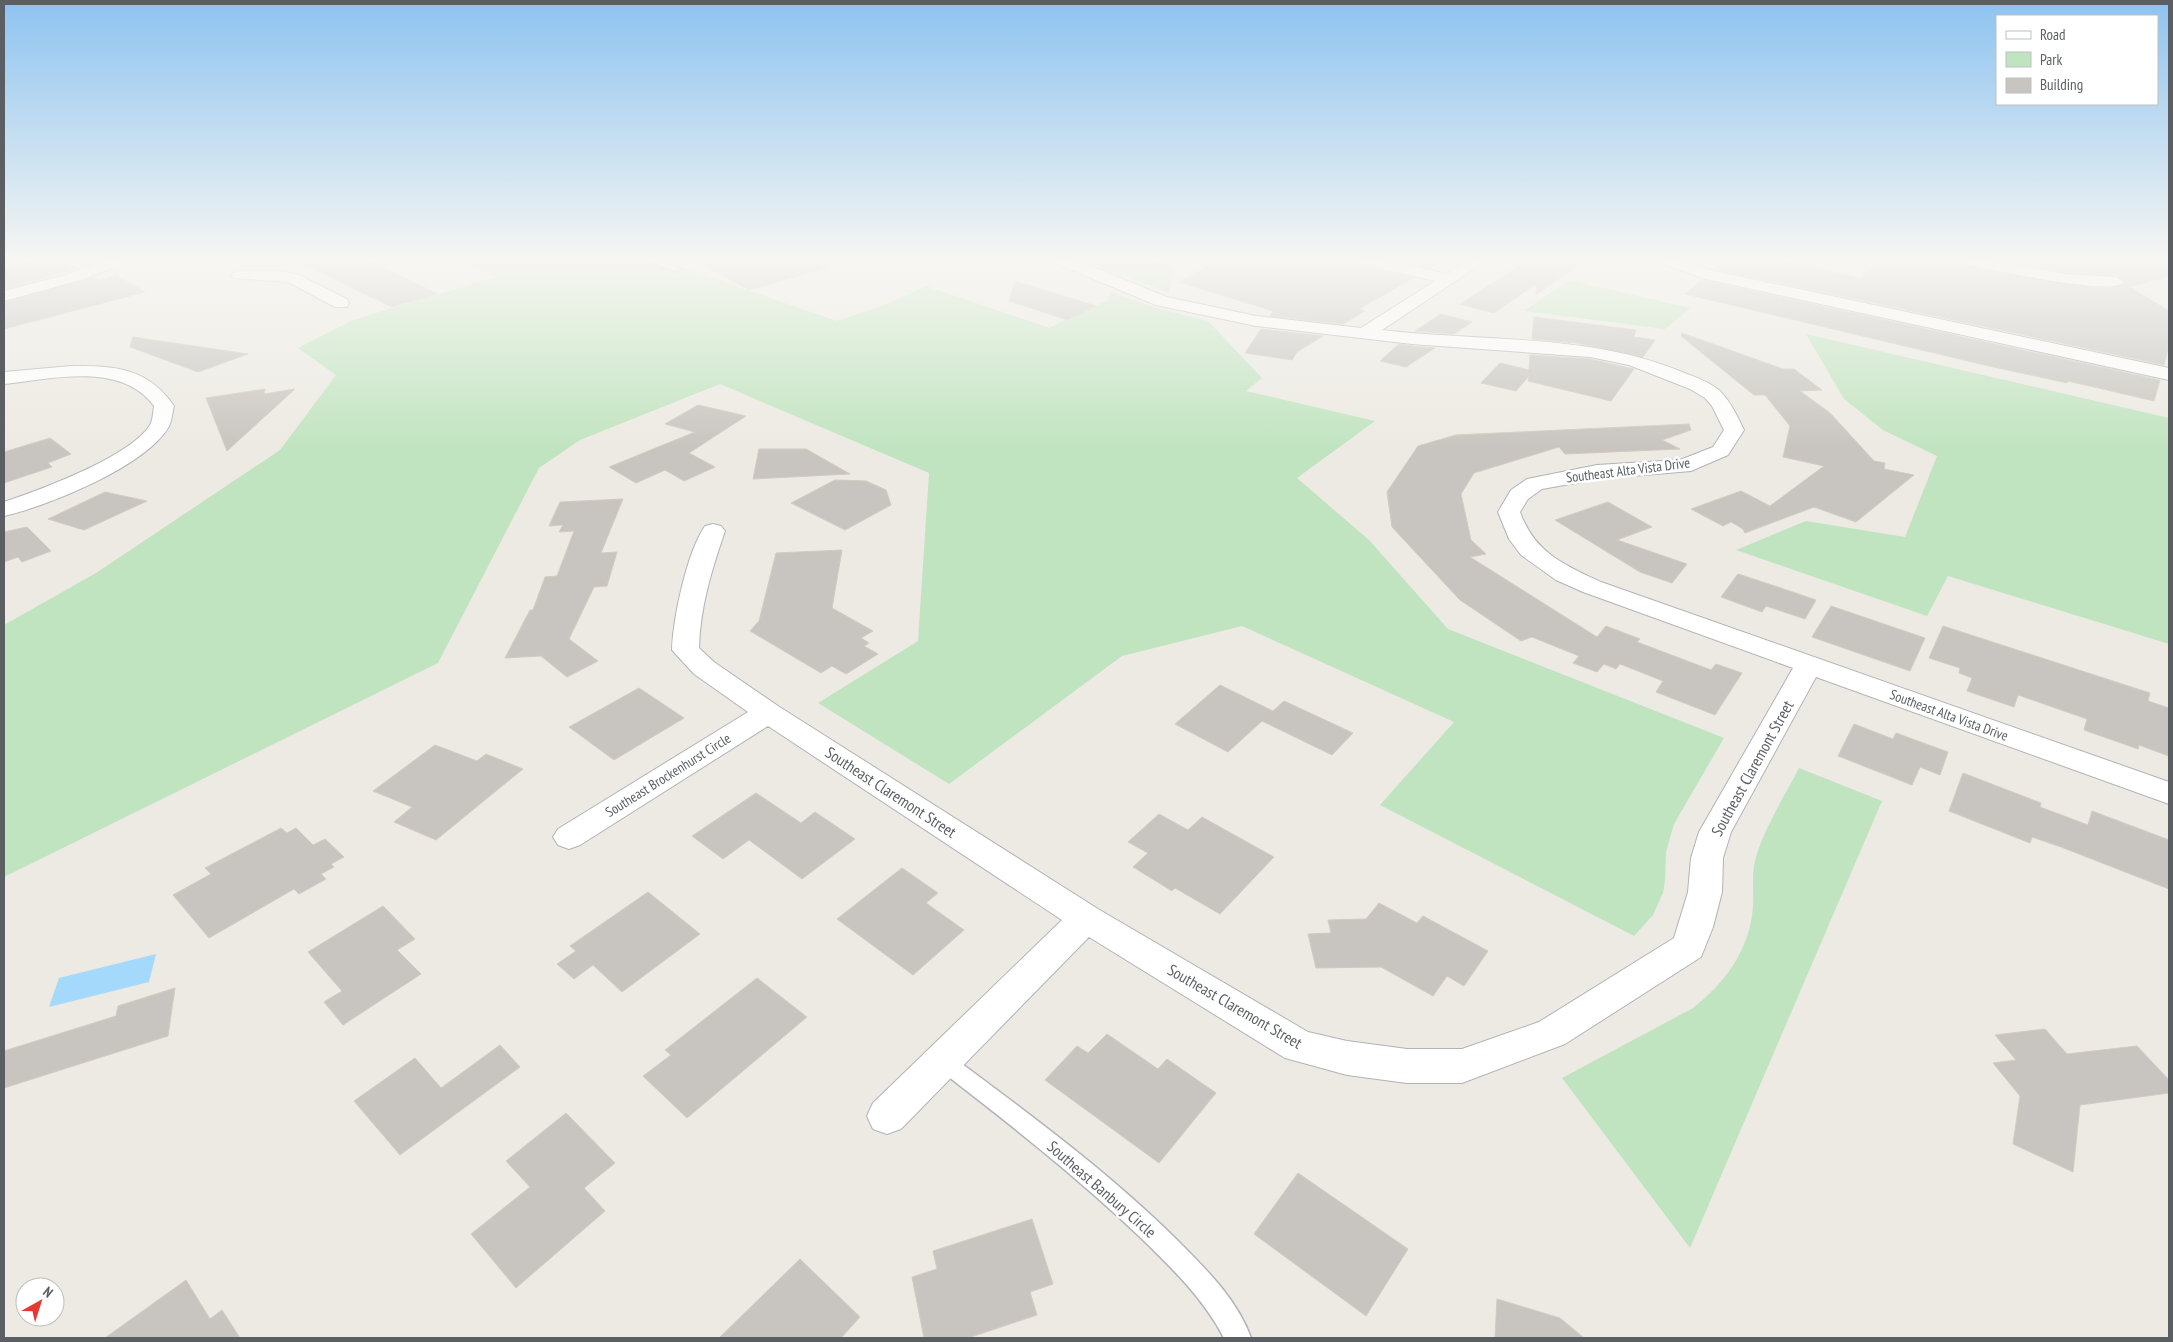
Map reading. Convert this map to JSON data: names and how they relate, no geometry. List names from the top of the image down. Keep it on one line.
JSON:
{"streets":{"street":["Southeast Alta Vista Drive","Southeast Claremont Street","Southeast Brockenhurst Circle"],"lane":["Southeast Banbury Circle"]},"crossings":[["Southeast Alta Vista Drive","Southeast Claremont Street"],["Southeast Claremont Street","Southeast Brockenhurst Circle"]],"legend":["Road","Park","Building"],"north":"top right"}
